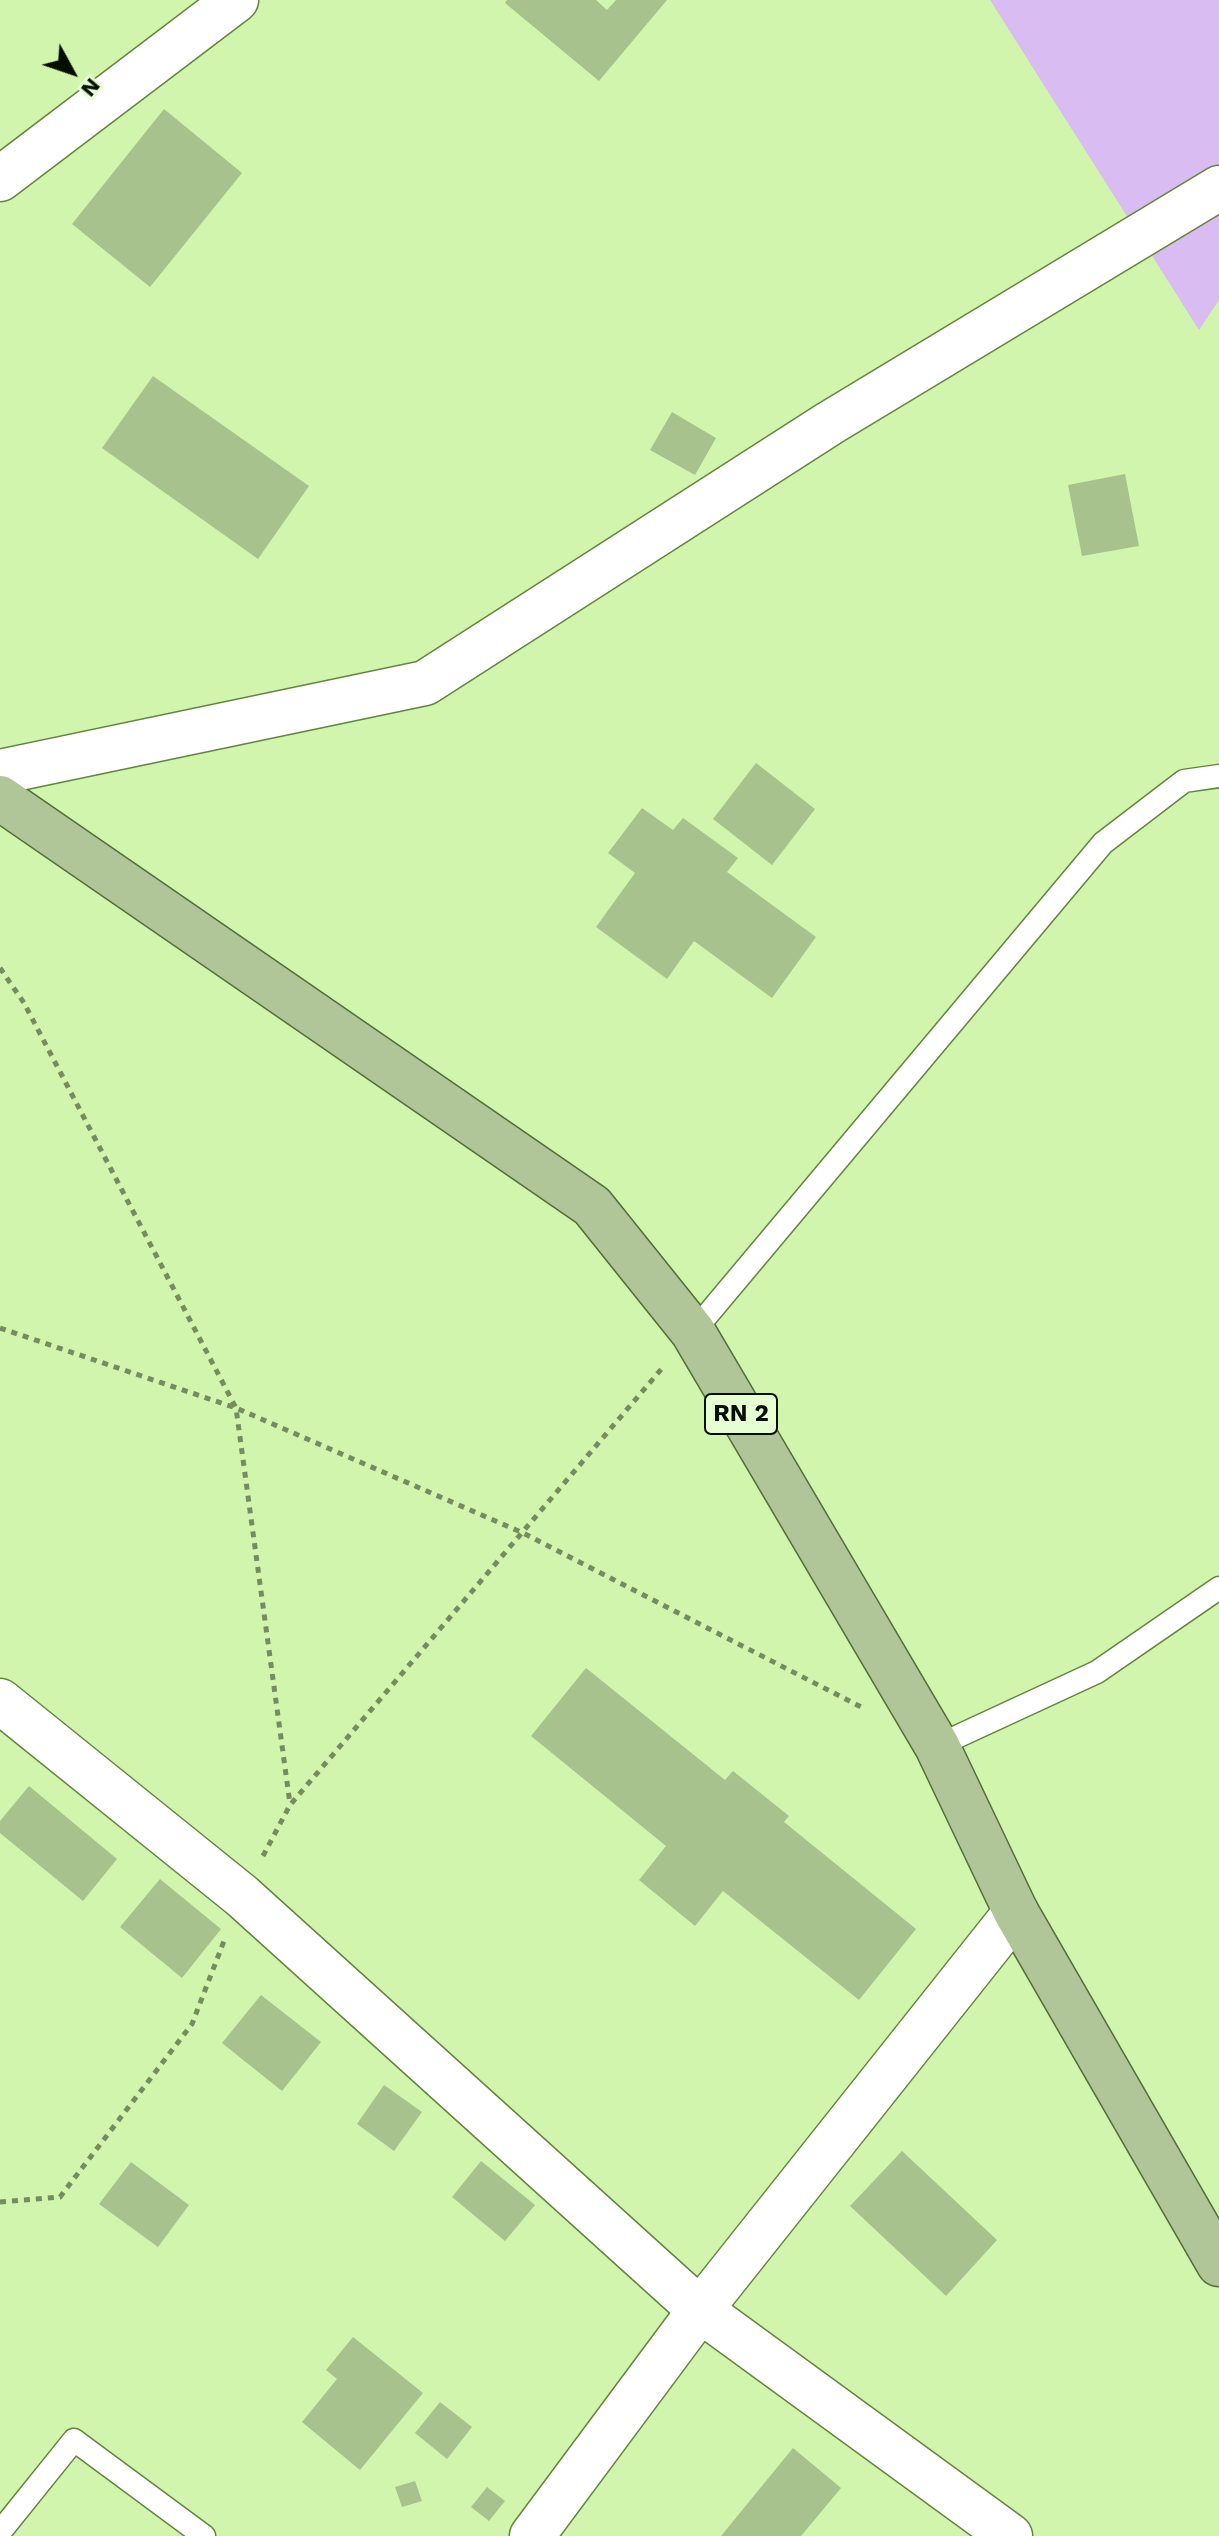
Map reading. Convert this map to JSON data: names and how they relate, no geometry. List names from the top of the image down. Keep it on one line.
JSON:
{"streets":{"main road":["RN 2"]},"north":"bottom right"}
